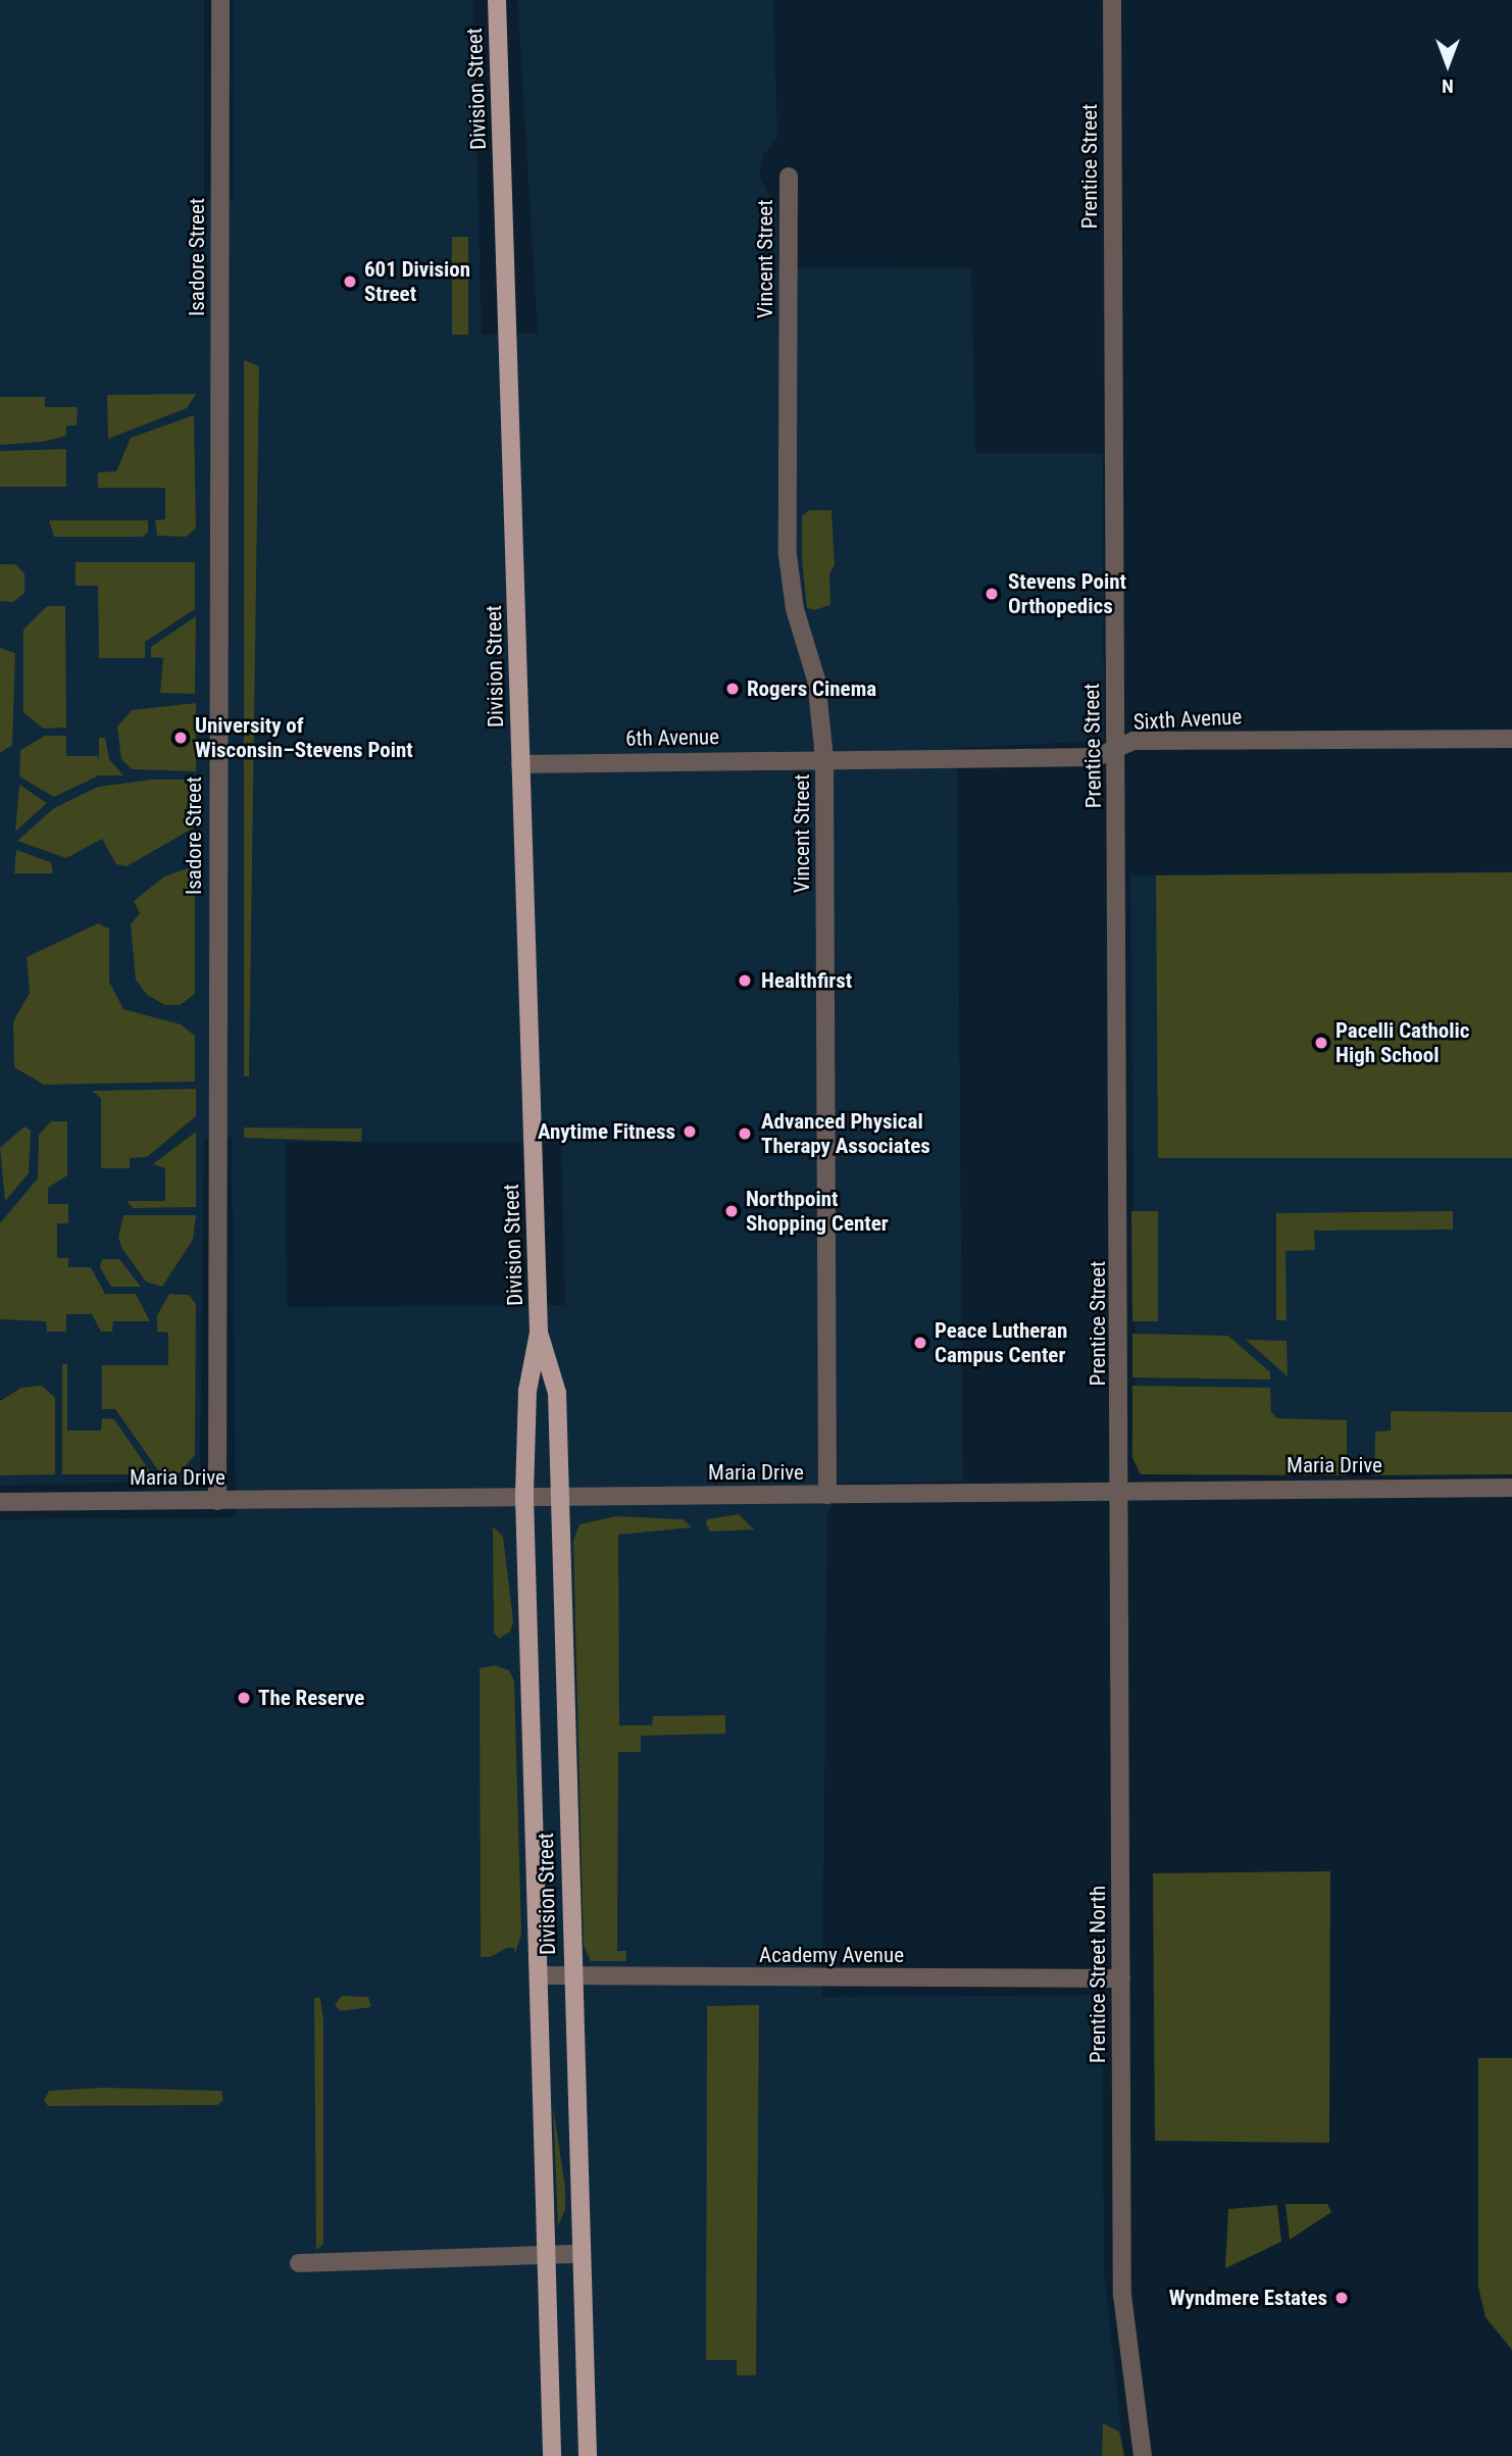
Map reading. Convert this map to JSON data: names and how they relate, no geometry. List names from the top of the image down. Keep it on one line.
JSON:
{"streets":{"main road":["Division Street"],"street":["Prentice Street","Isadore Street","Vincent Street","Sixth Avenue","6th Avenue","Maria Drive","Academy Avenue","Prentice Street North"]},"crossings":[["Division Street","6th Avenue"],["Division Street","Maria Drive"],["Division Street","Academy Avenue"],["Prentice Street","Sixth Avenue"],["Prentice Street","Maria Drive"],["Prentice Street","Prentice Street North"],["Isadore Street","Maria Drive"],["Vincent Street","Sixth Avenue"],["Vincent Street","6th Avenue"],["Vincent Street","Maria Drive"],["Sixth Avenue","6th Avenue"],["Maria Drive","Prentice Street North"],["Academy Avenue","Prentice Street North"]],"places":["601 Division Street","Stevens Point Orthopedics","Rogers Cinema","University of Wisconsin–Stevens Point","Healthfirst","Pacelli Catholic High School","Anytime Fitness","Advanced Physical Therapy Associates","Northpoint Shopping Center","Peace Lutheran Campus Center","The Reserve","Wyndmere Estates"],"north":"bottom"}
